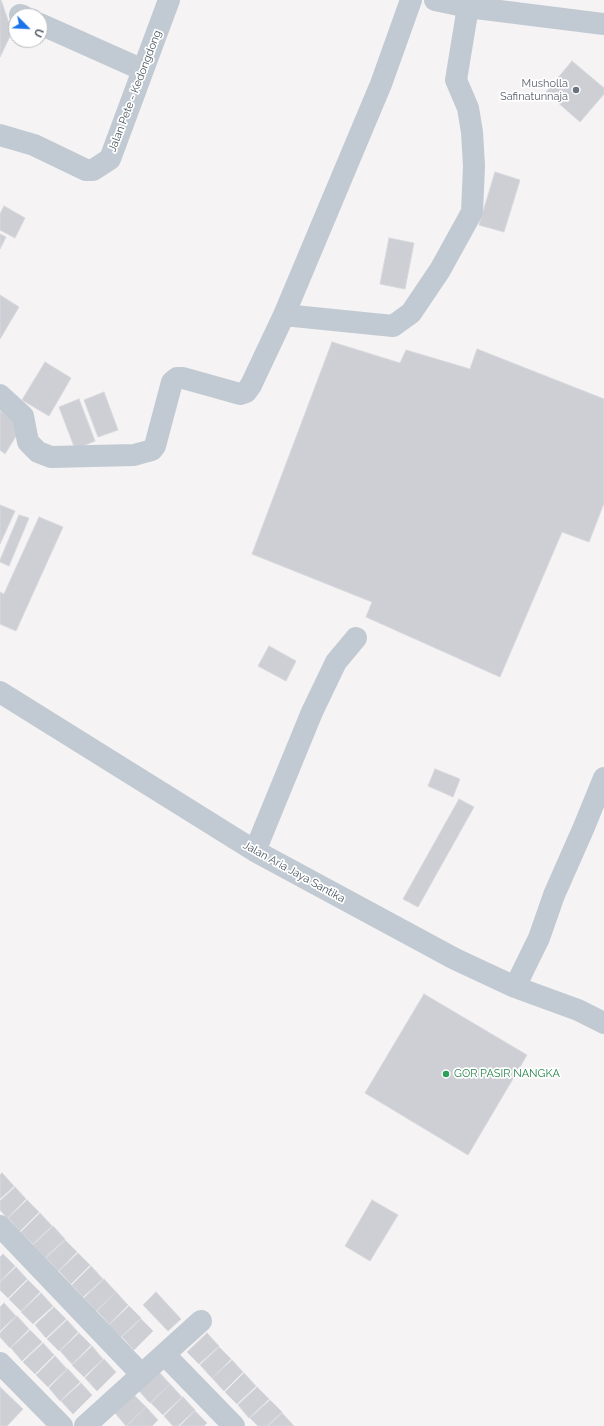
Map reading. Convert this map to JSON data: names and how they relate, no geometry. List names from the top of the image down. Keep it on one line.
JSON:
{"streets":{"street":["Jalan Pete - Kedongdong","Jalan Aria Jaya Santika"]},"places":["Musholla Safinatunnaja","GOR PASIR NANGKA"],"north":"bottom right"}
